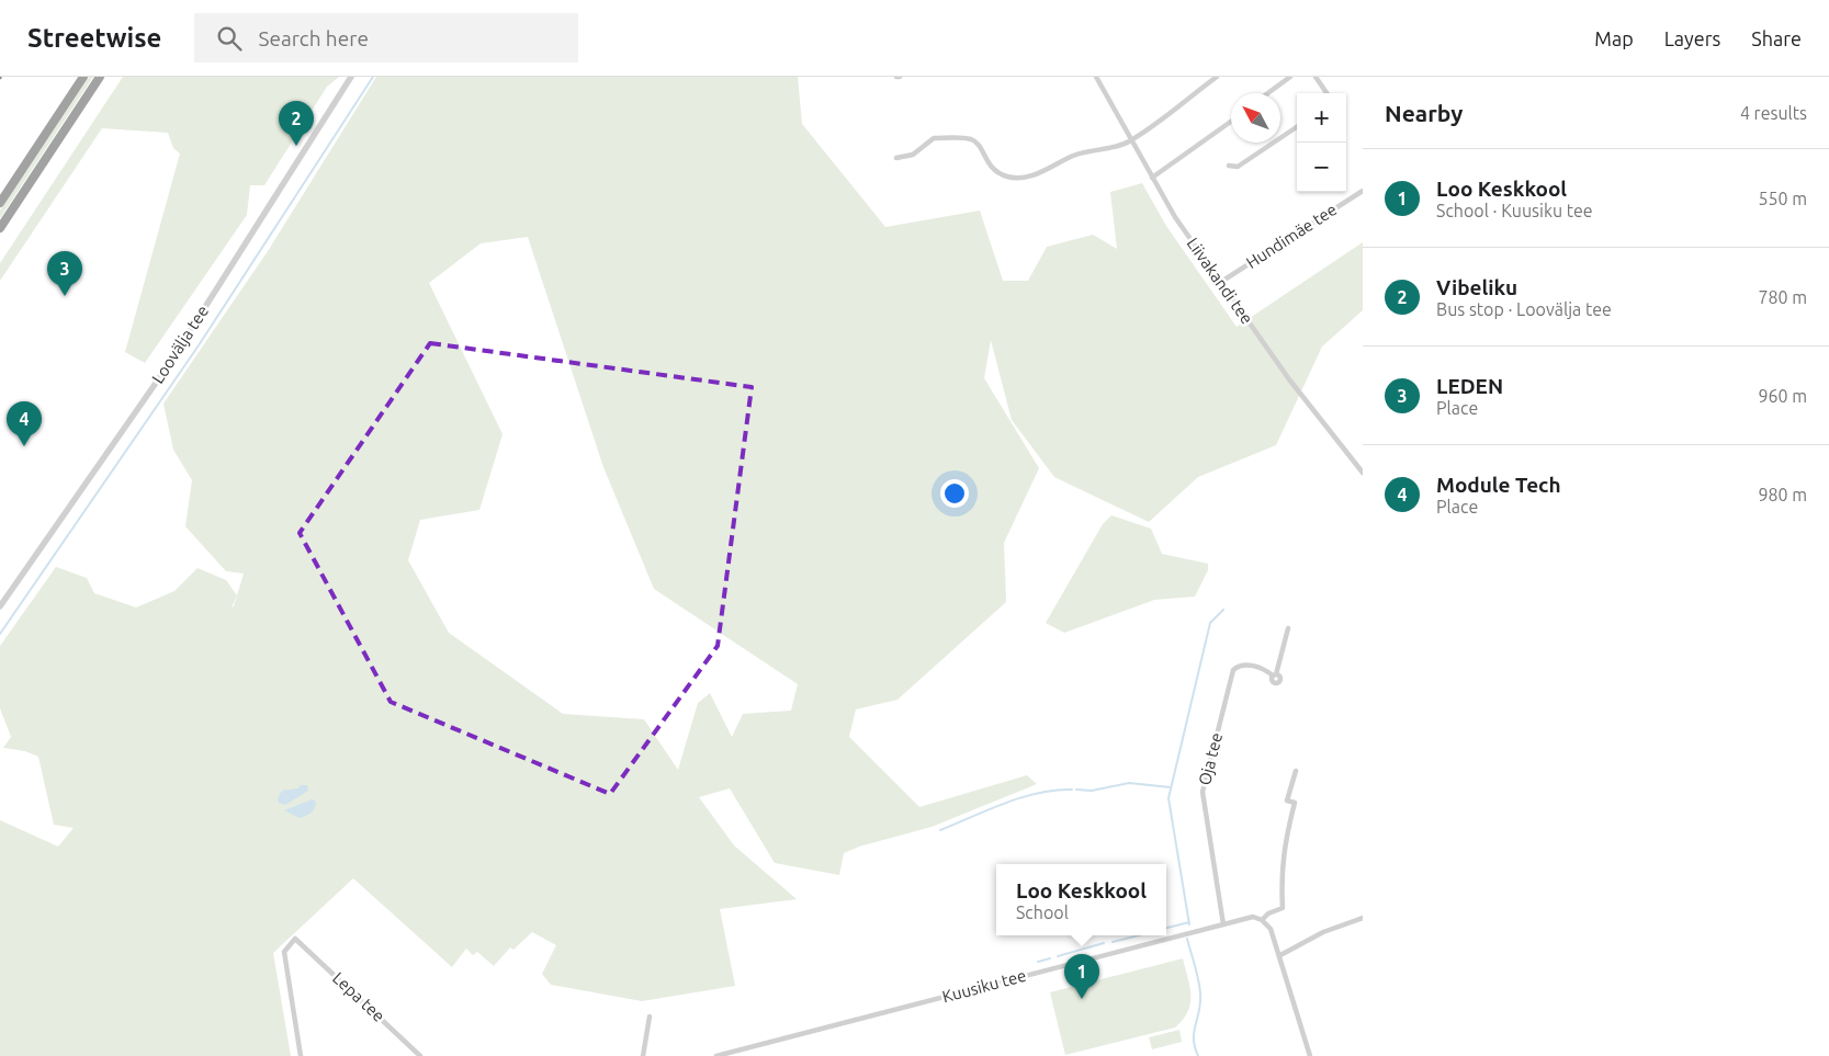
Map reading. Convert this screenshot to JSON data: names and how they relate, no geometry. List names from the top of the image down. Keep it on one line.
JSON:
{"streets":{"street":["Hundimäe tee","Liivakandi tee","Loovälja tee","Oja tee","Kuusiku tee","Lepa tee"]},"crossings":[["Hundimäe tee","Liivakandi tee"],["Oja tee","Kuusiku tee"]],"north":"top left","page":{"header":"Streetwise","search":"Search here","nav":["Map","Layers","Share"],"heading":["Nearby","4 results"],"map_buttons":["+","−"],"pins":["2","3","4","1"],"list":[{"mark":"1","name":"Loo Keskkool","note":"School · Kuusiku tee","value":"550 m"},{"mark":"2","name":"Vibeliku","note":"Bus stop · Loovälja tee","value":"780 m"},{"mark":"3","name":"LEDEN","note":"Place","value":"960 m"},{"mark":"4","name":"Module Tech","note":"Place","value":"980 m"}],"popup":["Loo Keskkool","School"]}}
